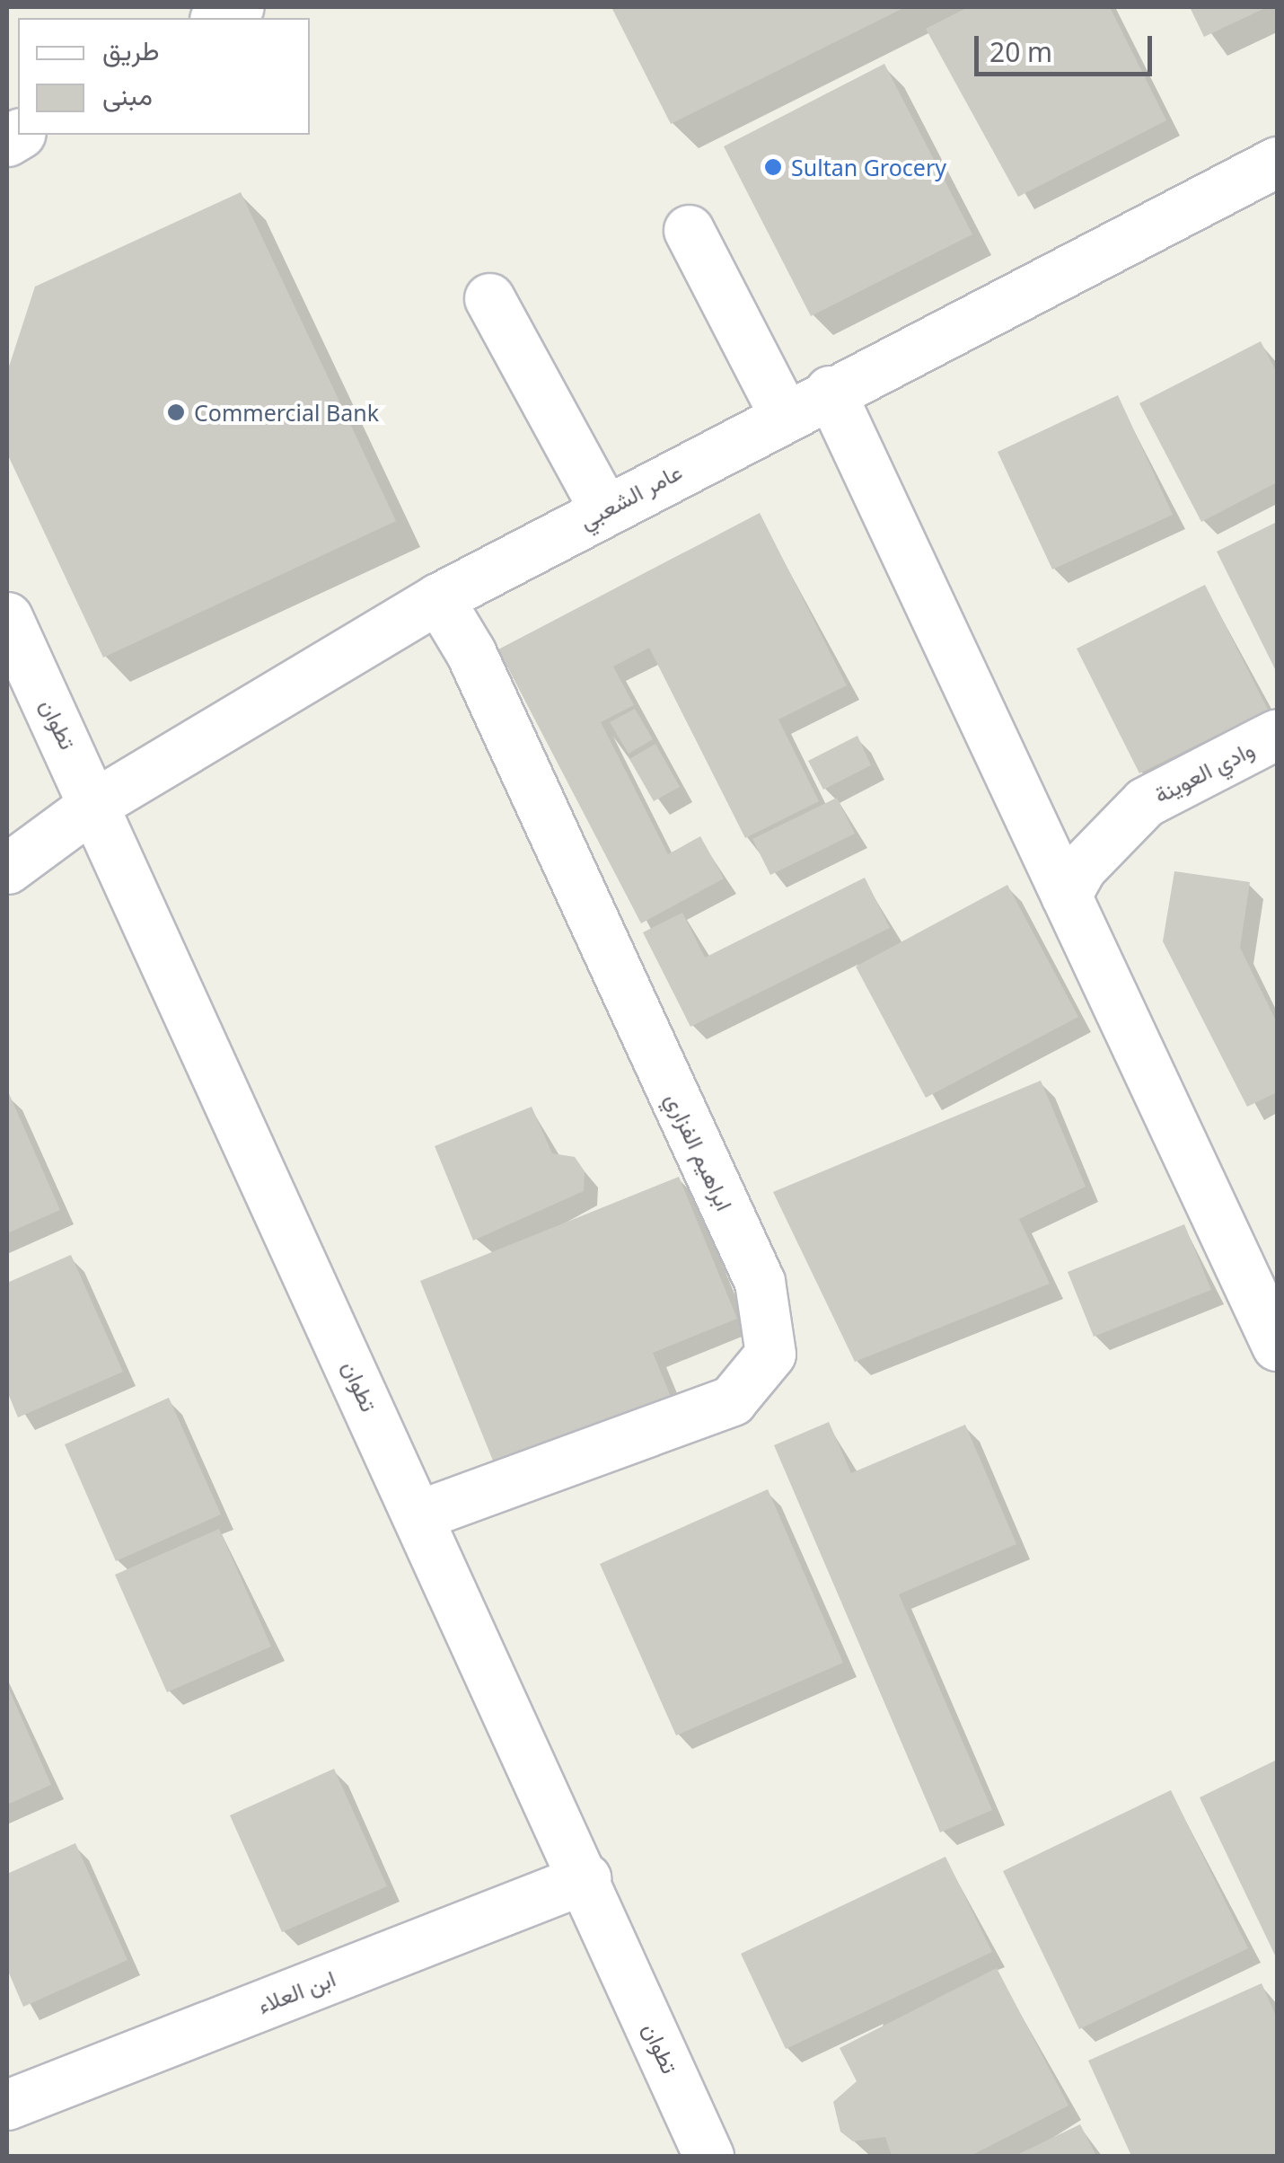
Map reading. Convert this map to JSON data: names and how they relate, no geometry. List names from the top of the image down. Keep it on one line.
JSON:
{"streets":{"street":["عامر الشعبي","تطوان","وادي العوينة","ابراهيم الفزاري","ابن العلاء"]},"crossings":[["عامر الشعبي","تطوان"],["عامر الشعبي","ابراهيم الفزاري"],["تطوان","ابراهيم الفزاري"],["تطوان","ابن العلاء"]],"places":["Sultan Grocery","Commercial Bank"],"legend":["طريق","مبنى"],"scale_bar":"20 m"}
